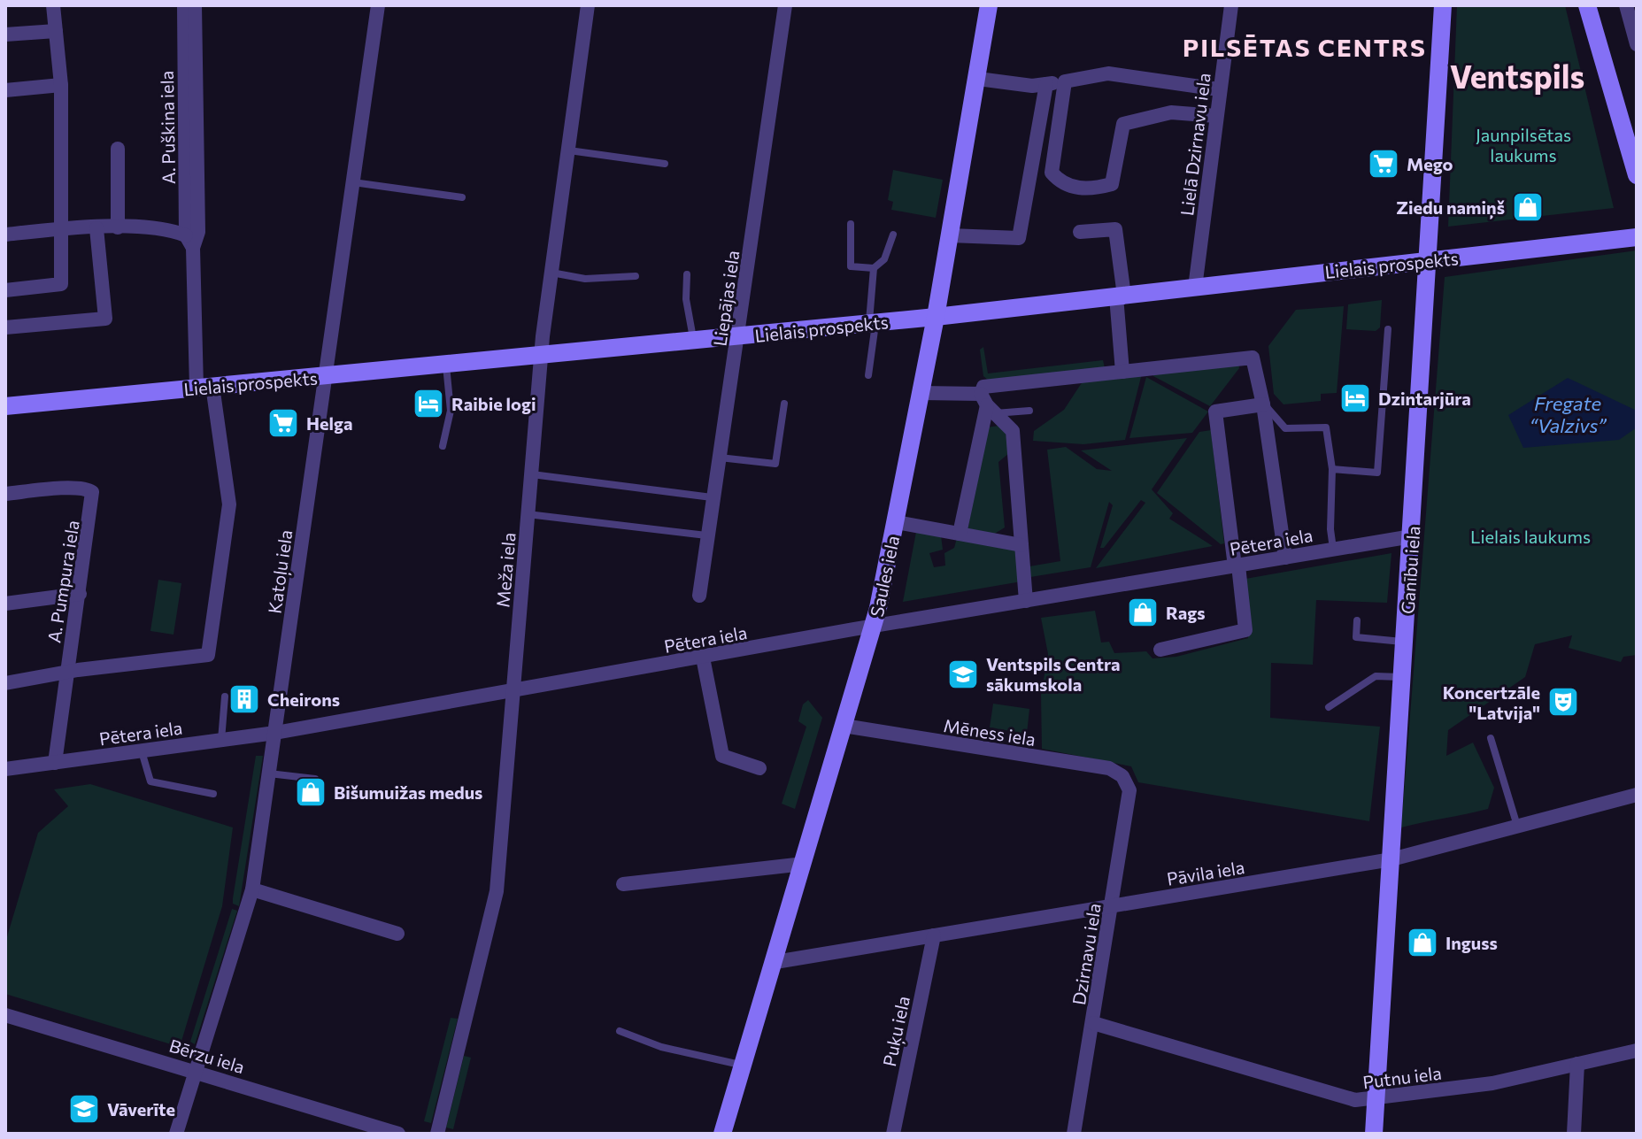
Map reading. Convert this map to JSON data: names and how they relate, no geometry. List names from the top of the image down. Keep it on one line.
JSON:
{"streets":{"street":["A. Puškina iela","Lielā Dzirnavu iela","Lielais prospekts","Liepājas iela","Pētera iela","Meža iela","Ganību iela","Katoļu iela","Saules iela","A. Pumpura iela","Mēness iela","Pāvila iela","Dzirnavu iela","Puķu iela","Bērzu iela","Putnu iela"]},"crossings":[["A. Puškina iela","Lielais prospekts"],["A. Puškina iela","A. Pumpura iela"],["Lielā Dzirnavu iela","Lielais prospekts"],["Lielais prospekts","Liepājas iela"],["Lielais prospekts","Meža iela"],["Lielais prospekts","Ganību iela"],["Lielais prospekts","Katoļu iela"],["Lielais prospekts","Saules iela"],["Pētera iela","Meža iela"],["Pētera iela","Ganību iela"],["Pētera iela","Katoļu iela"],["Pētera iela","Saules iela"],["Pētera iela","A. Pumpura iela"],["Ganību iela","Pāvila iela"],["Ganību iela","Putnu iela"],["Katoļu iela","Bērzu iela"],["Saules iela","Mēness iela"],["Saules iela","Pāvila iela"],["Mēness iela","Dzirnavu iela"],["Pāvila iela","Dzirnavu iela"],["Pāvila iela","Puķu iela"],["Dzirnavu iela","Putnu iela"]],"districts":["PILSĒTAS CENTRS","Ventspils"],"water":["Fregate “Valzivs”"],"parks":["Jaunpilsētas laukums","Lielais laukums"],"places":{"supermarket":["Mego","Helga"],"shop":["Ziedu namiņš","Rags","Bišumuižas medus","Inguss"],"hotel":["Dzintarjūra","Raibie logi"],"school or university":["Ventspils Centra sākumskola","Vāverīte"],"building":["Cheirons"],"theatre":["Koncertzāle \"Latvija\""]}}
